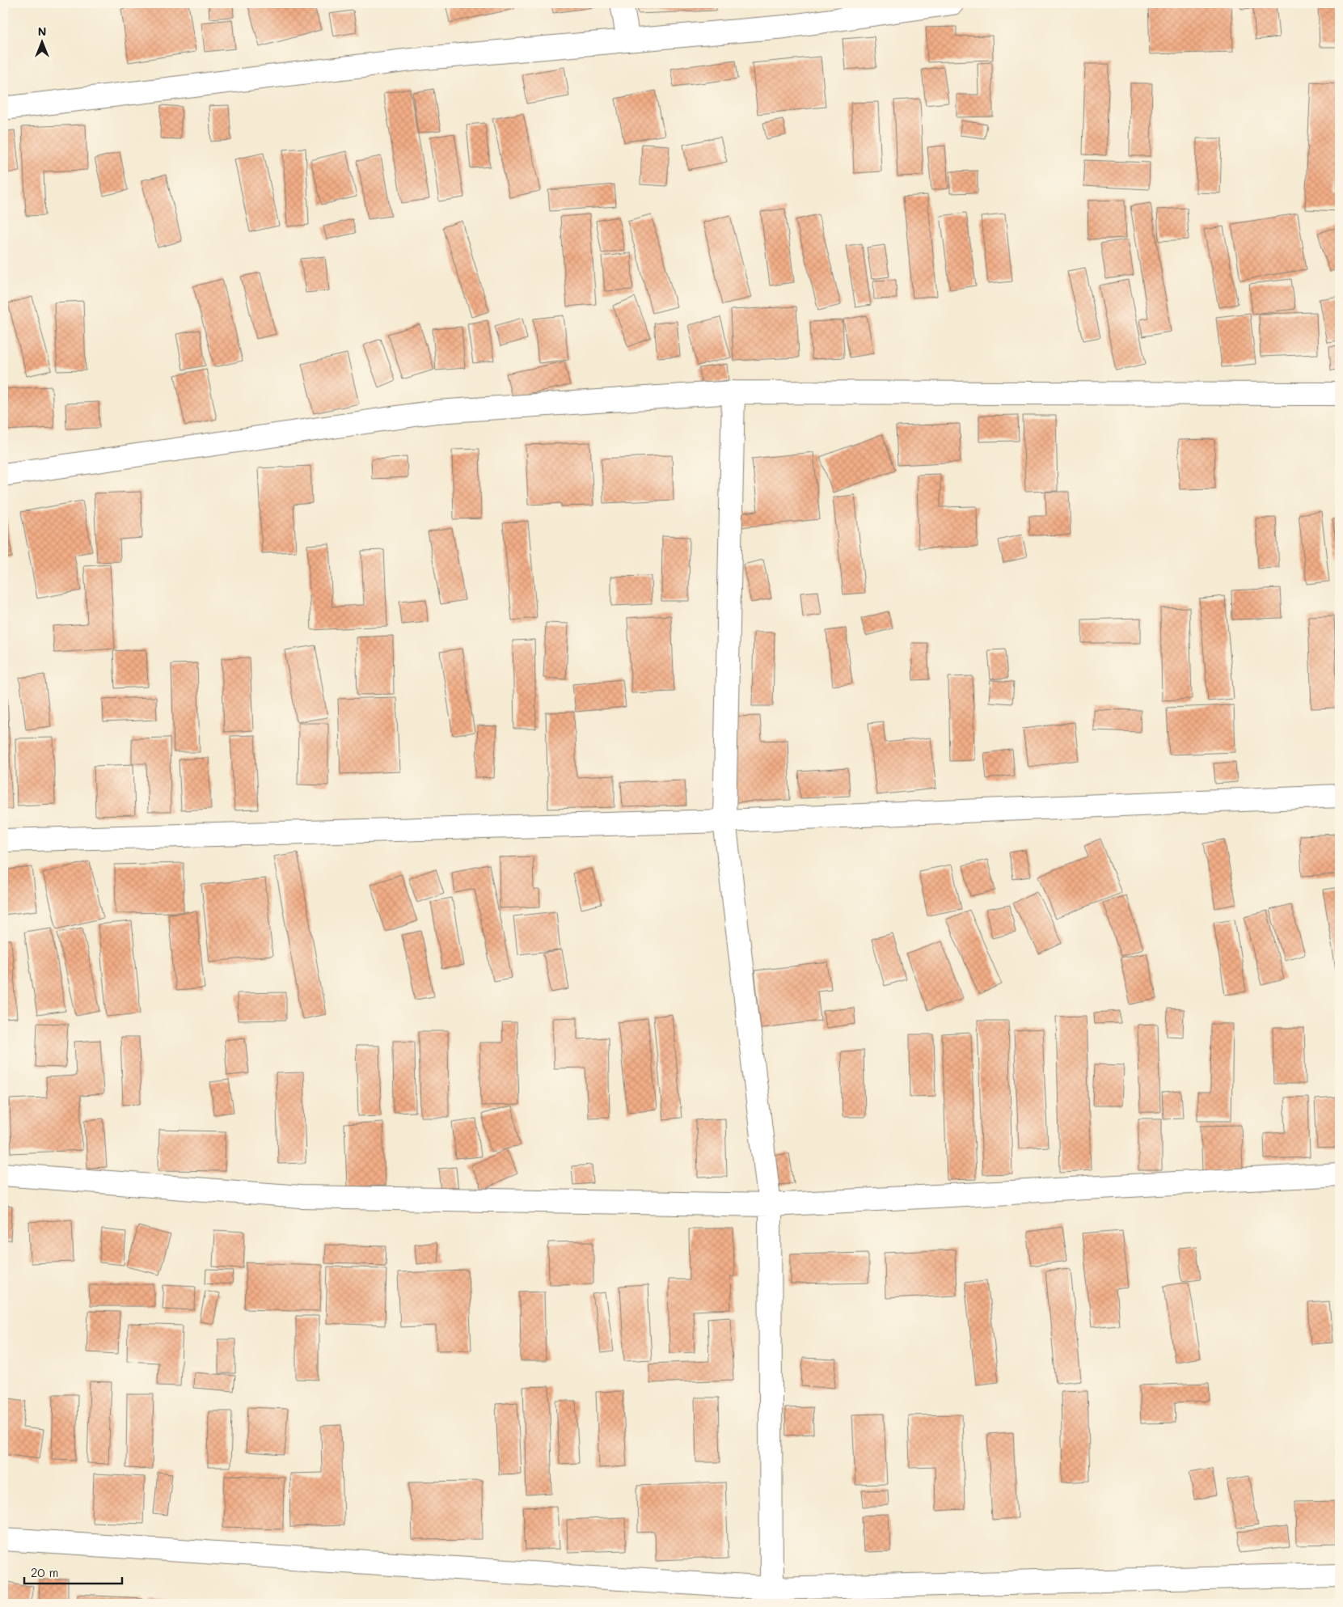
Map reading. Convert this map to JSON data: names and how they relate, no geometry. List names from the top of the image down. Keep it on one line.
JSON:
{"scale_bar":"20 m","north":"top"}
